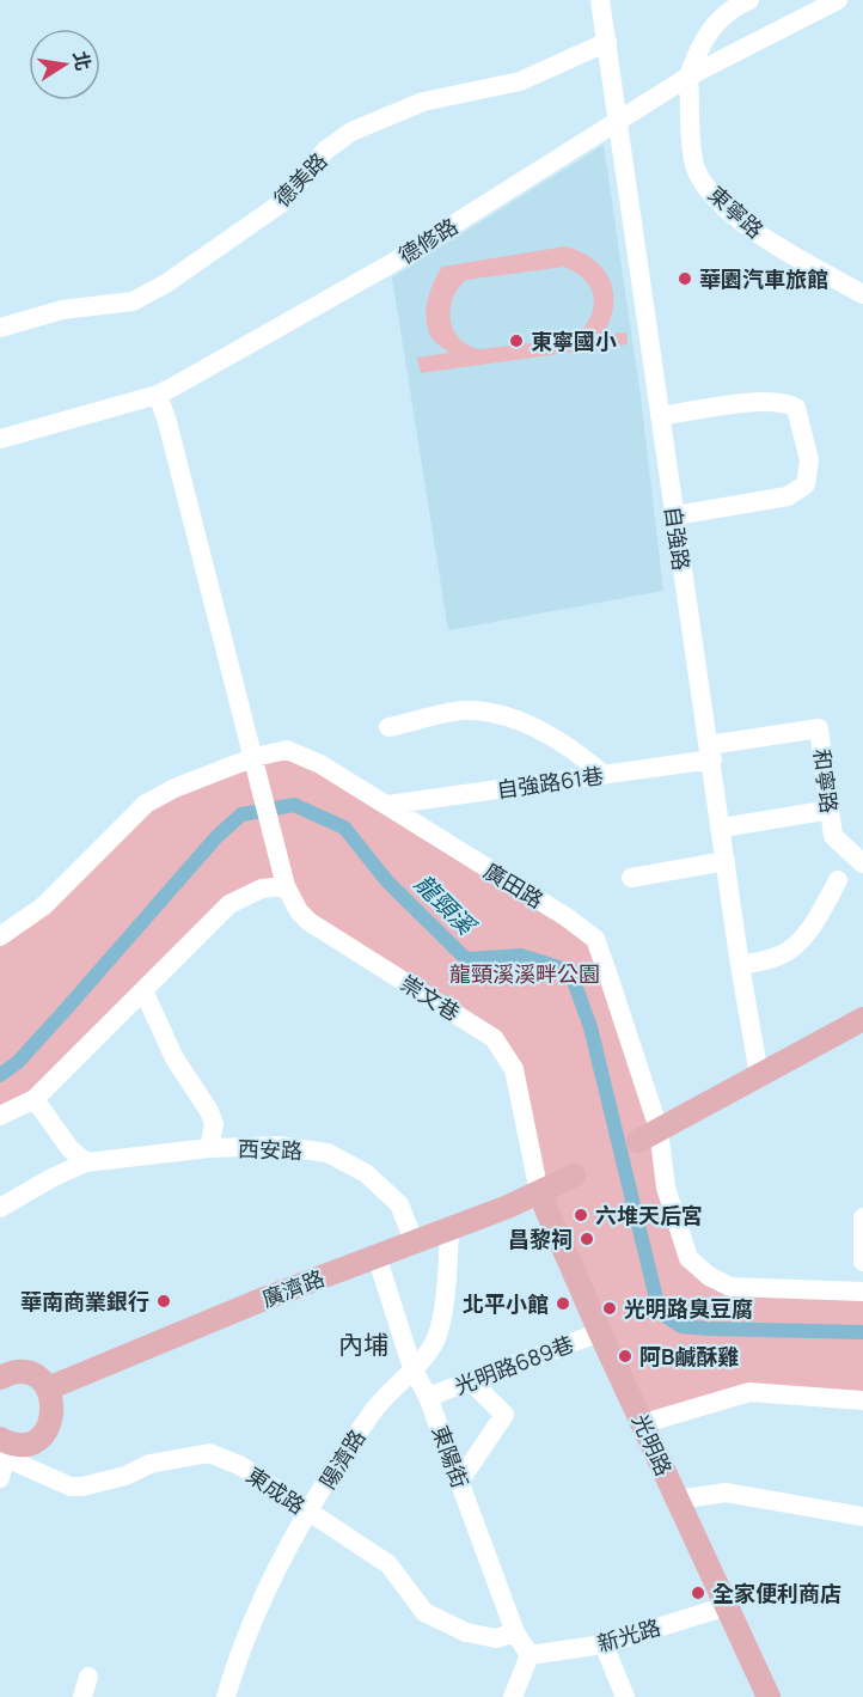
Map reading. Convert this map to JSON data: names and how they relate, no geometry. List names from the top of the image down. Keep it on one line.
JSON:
{"streets":{"main road":["廣濟路","光明路"],"street":["德美路","東寧路","德修路","自強路","和寧路","自強路61巷","廣田路","崇文巷","西安路","光明路689巷","東陽街","陽濟路","東成路","新光路"]},"crossings":[["德美路","自強路"],["東寧路","德修路"],["德修路","自強路"],["德修路","崇文巷"],["自強路","自強路61巷"],["和寧路","自強路61巷"],["自強路61巷","廣田路"],["廣田路","崇文巷"],["崇文巷","廣濟路"],["崇文巷","光明路"],["西安路","廣濟路"],["廣濟路","光明路"],["廣濟路","東陽街"],["廣濟路","陽濟路"],["光明路689巷","光明路"],["光明路689巷","東陽街"],["光明路","新光路"],["東陽街","陽濟路"],["東陽街","東成路"],["東陽街","新光路"],["陽濟路","東成路"]],"districts":["內埔"],"water":["龍頸溪"],"parks":["龍頸溪溪畔公園"],"places":["華園汽車旅館","東寧國小","六堆天后宮","昌黎祠","華南商業銀行","北平小館","光明路臭豆腐","阿B鹹酥雞","全家便利商店"],"north":"right"}
